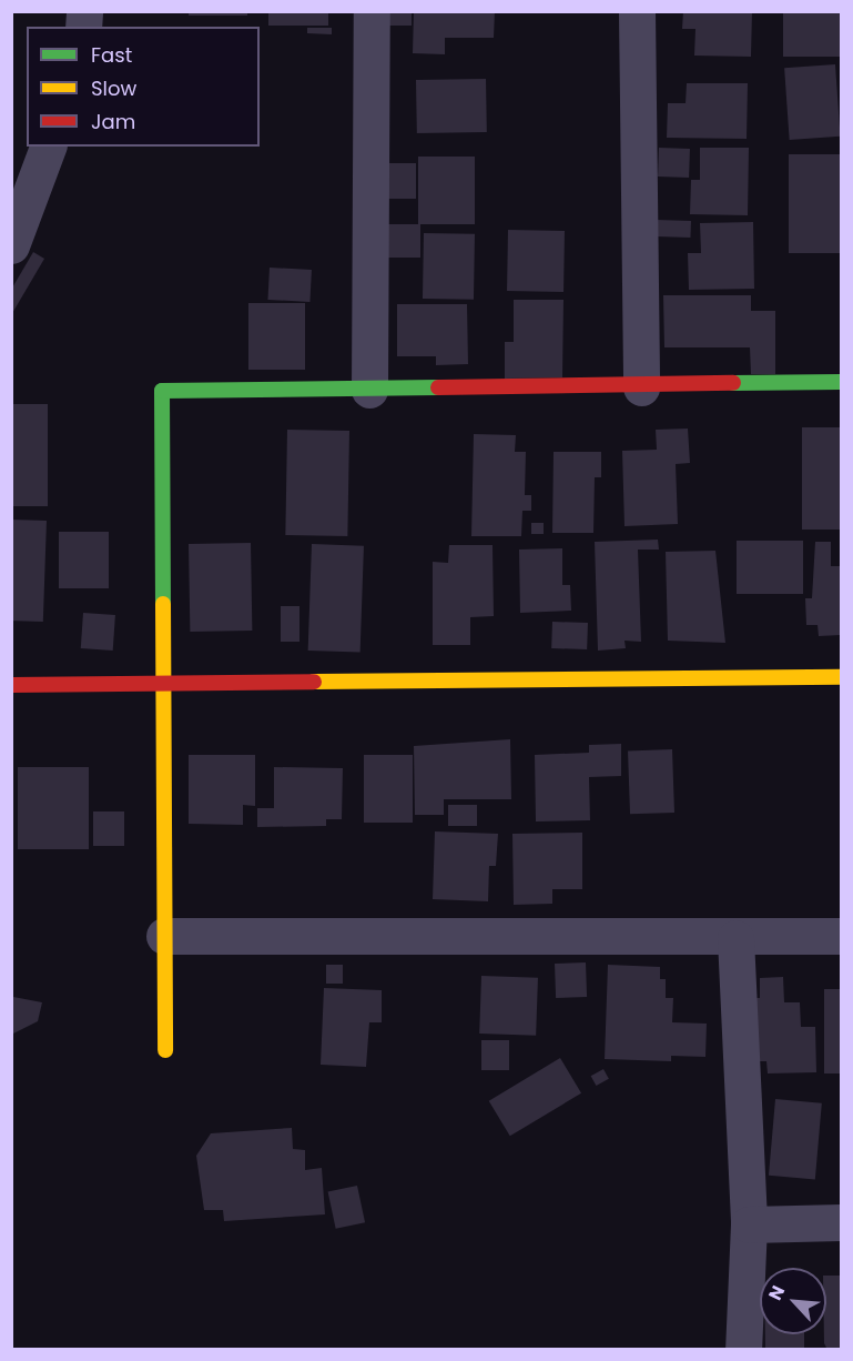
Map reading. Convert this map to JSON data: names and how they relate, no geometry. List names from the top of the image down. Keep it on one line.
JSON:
{"legend":["Fast","Slow","Jam"],"north":"top left"}
